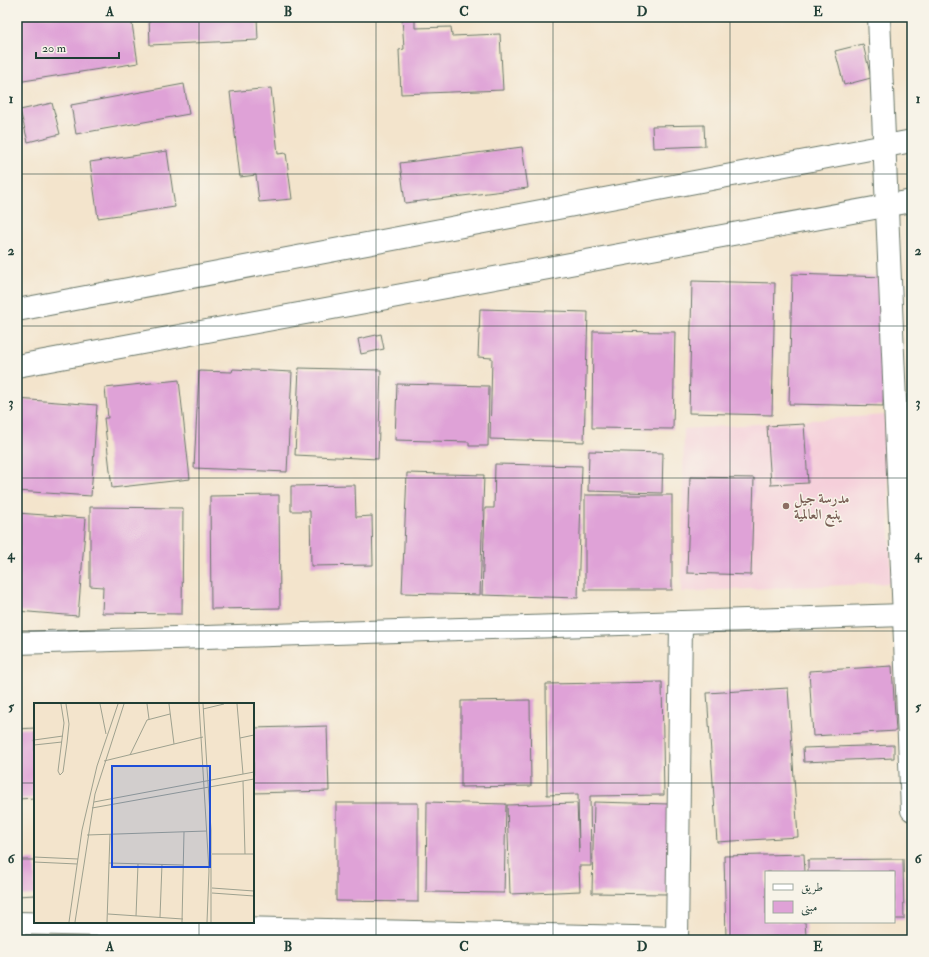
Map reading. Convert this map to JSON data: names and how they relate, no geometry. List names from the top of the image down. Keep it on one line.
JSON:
{"places":["مدرسة جيل ينبع العالمية"],"legend":["طريق","مبنى"],"scale_bar":"20 m","grid":{"columns":["A","B","C","D","E"],"rows":["1","2","3","4","5","6"]}}
